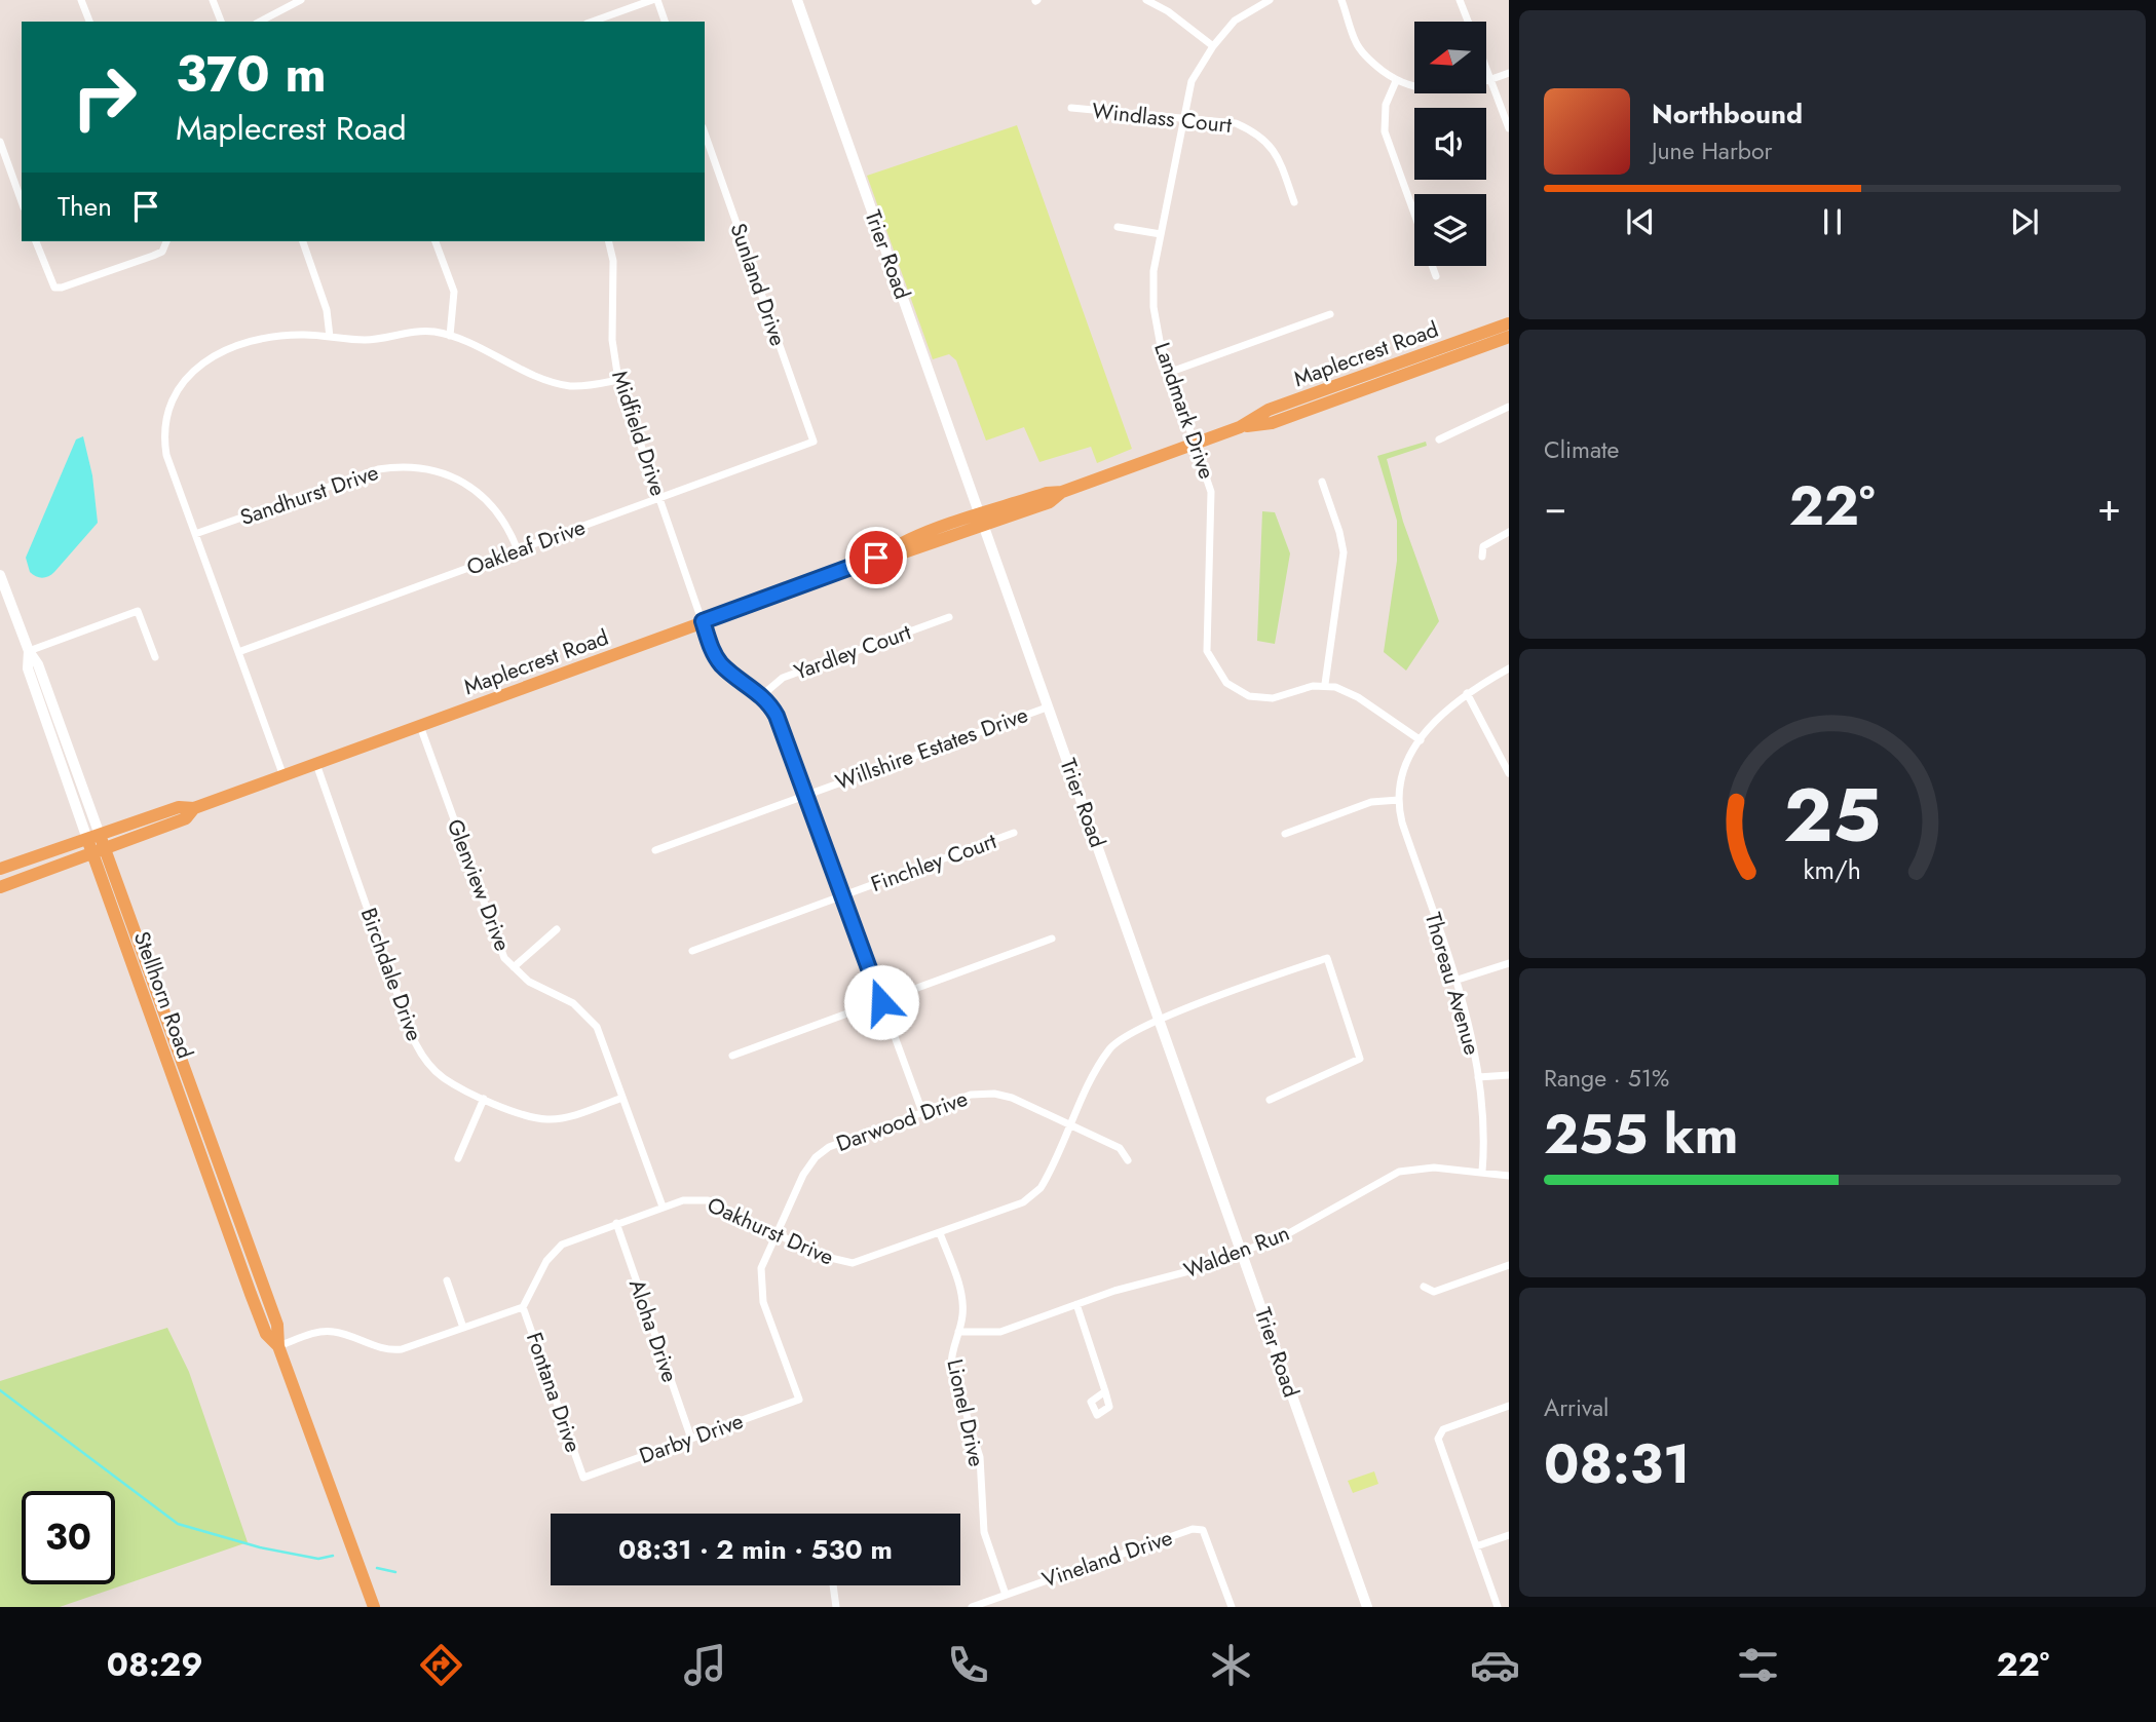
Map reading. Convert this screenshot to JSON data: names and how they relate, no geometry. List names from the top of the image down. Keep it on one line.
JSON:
{"streets":{"main road":["Maplecrest Road","Stellhorn Road"],"street":["Windlass Court","Trier Road","Sunland Drive","Landmark Drive","Midfield Drive","Sandhurst Drive","Oakleaf Drive","Yardley Court","Willshire Estates Drive","Finchley Court","Glenview Drive","Birchdale Drive","Thoreau Avenue","Darwood Drive","Oakhurst Drive","Walden Run","Aloha Drive","Fontana Drive","Lionel Drive","Darby Drive","Vineland Drive"]},"crossings":[["Windlass Court","Landmark Drive"],["Trier Road","Maplecrest Road"],["Trier Road","Willshire Estates Drive"],["Trier Road","Oakhurst Drive"],["Trier Road","Walden Run"],["Sunland Drive","Oakleaf Drive"],["Maplecrest Road","Landmark Drive"],["Maplecrest Road","Midfield Drive"],["Maplecrest Road","Glenview Drive"],["Maplecrest Road","Birchdale Drive"],["Maplecrest Road","Stellhorn Road"],["Midfield Drive","Oakleaf Drive"],["Midfield Drive","Yardley Court"],["Sandhurst Drive","Oakleaf Drive"],["Glenview Drive","Birchdale Drive"],["Glenview Drive","Oakhurst Drive"],["Thoreau Avenue","Walden Run"],["Darwood Drive","Oakhurst Drive"],["Darwood Drive","Darby Drive"],["Oakhurst Drive","Aloha Drive"],["Oakhurst Drive","Fontana Drive"],["Oakhurst Drive","Lionel Drive"],["Walden Run","Lionel Drive"],["Aloha Drive","Darby Drive"],["Fontana Drive","Darby Drive"],["Lionel Drive","Vineland Drive"]],"north":"left","page":{"turn":["370 m","Maplecrest Road"],"song":["Northbound","June Harbor"],"then":"Then","tile":["Climate",["Range · 51%","255 km"],["Arrival","08:31"]],"heat":["−","22°","+"],"limit":"30","trip":"08:31 · 2 min · 530 m","tabs":["08:29","22°"],"gauge":["25","km/h"]}}
